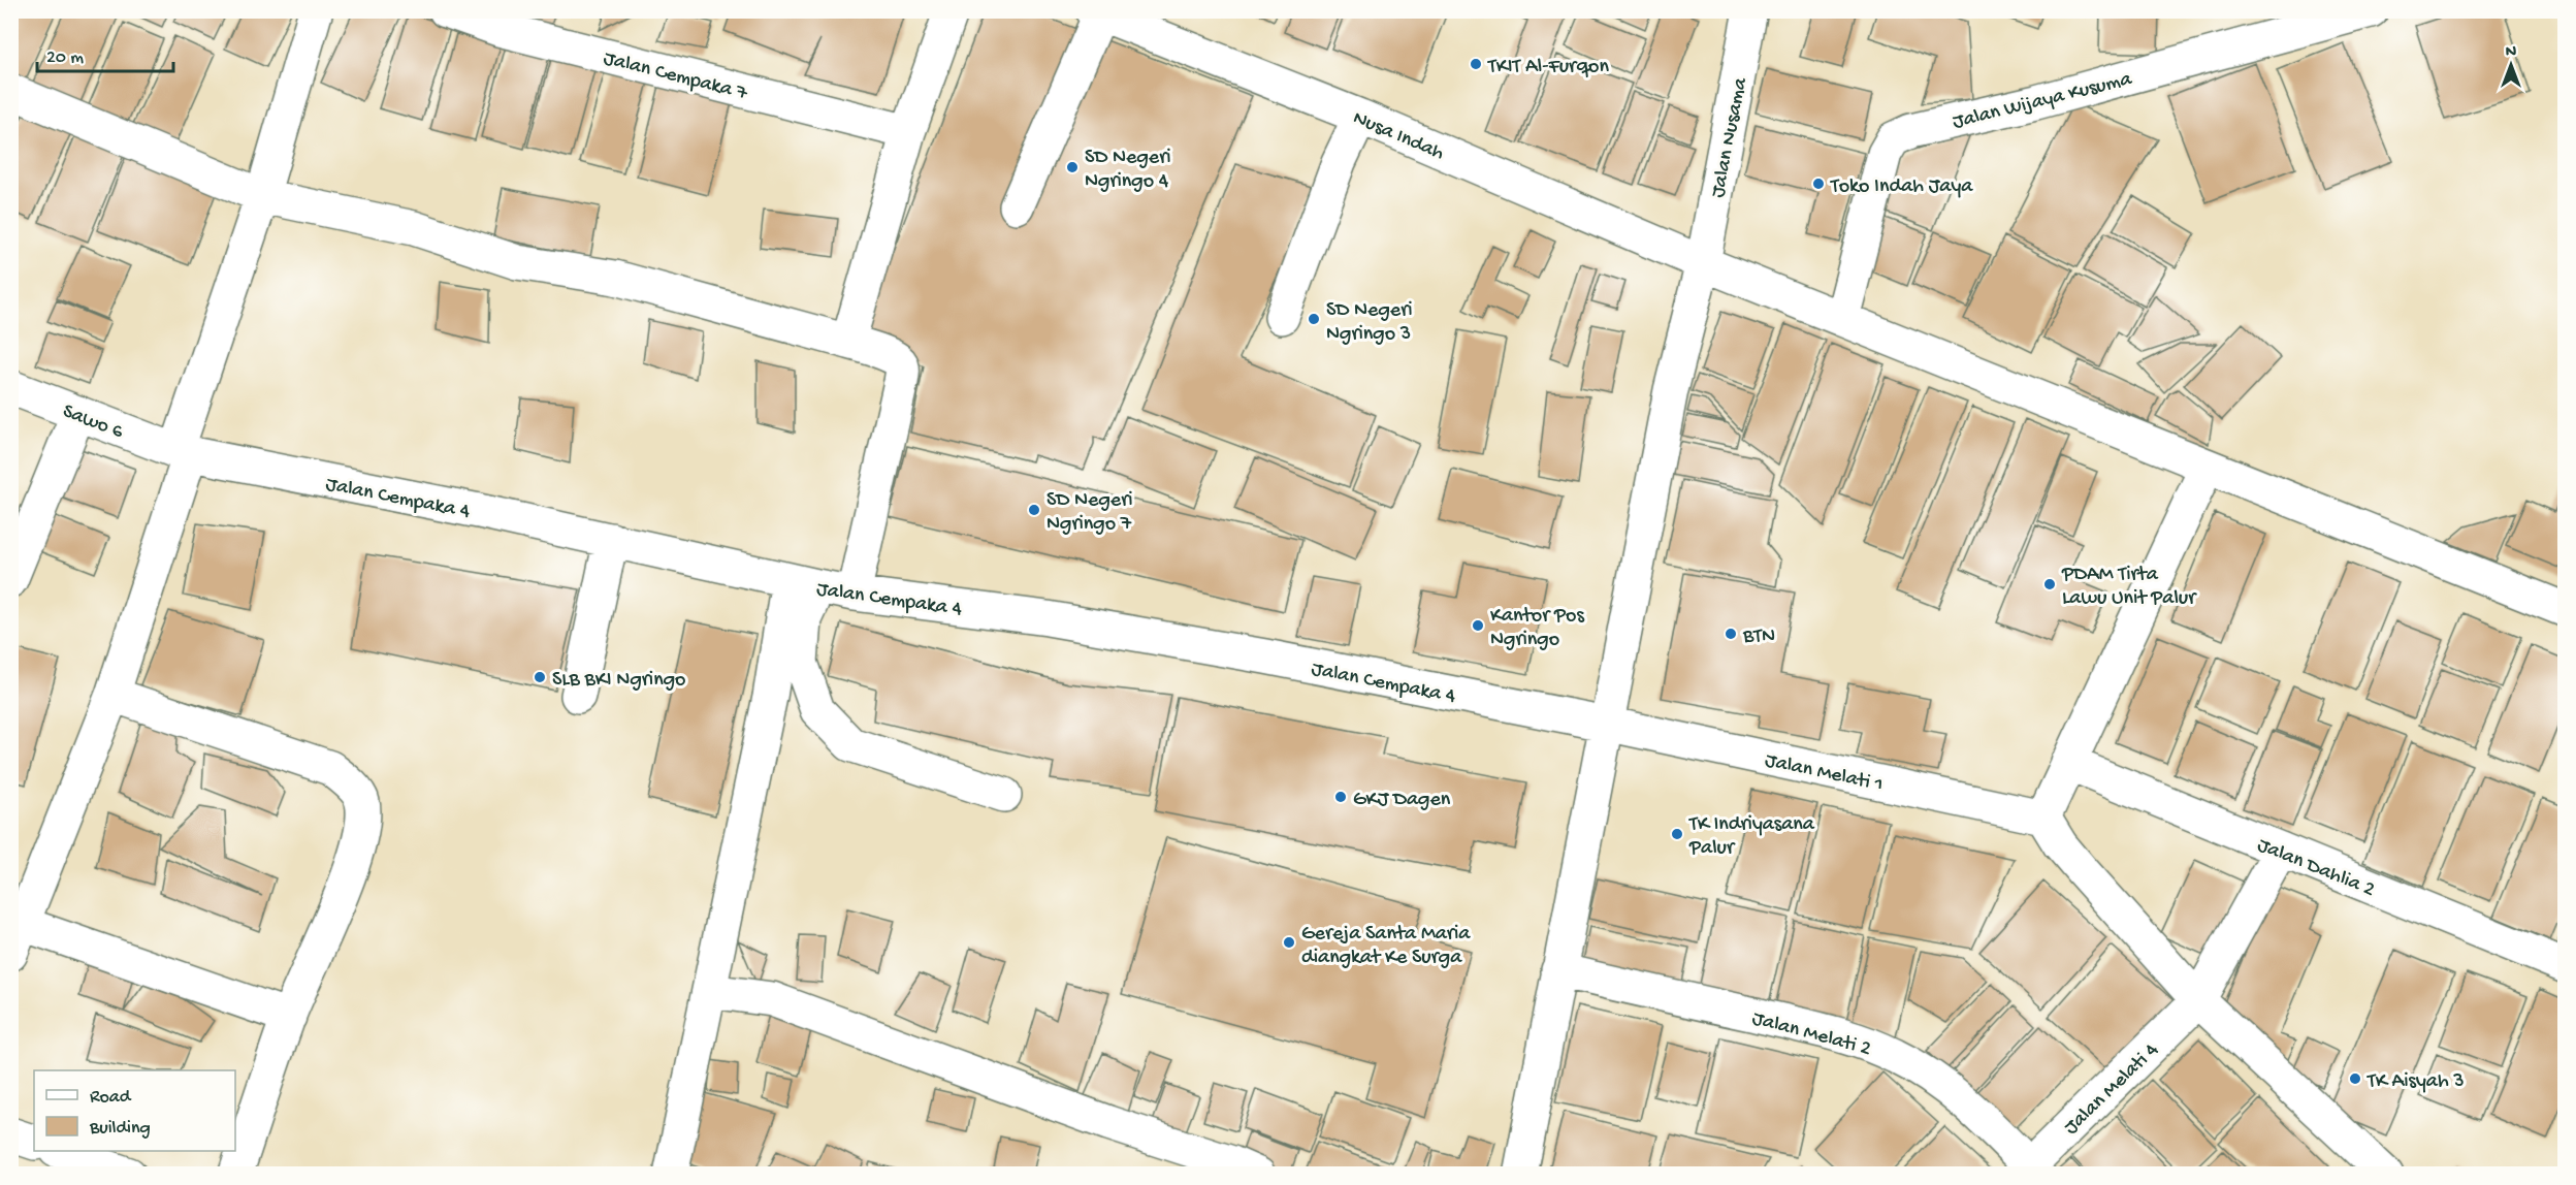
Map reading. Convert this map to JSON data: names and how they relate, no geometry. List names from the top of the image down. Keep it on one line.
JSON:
{"streets":{"street":["Jalan Cempaka 7","Jalan Wijaya Kusuma","Nusa Indah","Jalan Nusama","Sawo 6","Jalan Cempaka 4","Jalan Melati 1","Jalan Dahlia 2","Jalan Melati 2","Jalan Melati 4"]},"crossings":[["Jalan Wijaya Kusuma","Nusa Indah"],["Nusa Indah","Jalan Nusama"],["Jalan Nusama","Jalan Cempaka 4"],["Jalan Nusama","Jalan Melati 1"],["Jalan Nusama","Jalan Melati 2"],["Sawo 6","Jalan Cempaka 4"],["Jalan Cempaka 4","Jalan Melati 1"],["Jalan Dahlia 2","Jalan Melati 4"],["Jalan Melati 2","Jalan Melati 4"]],"places":["TKIT Al-Furqon","SD Negeri Ngringo 4","Toko Indah Jaya","SD Negeri Ngringo 3","SD Negeri Ngringo 7","PDAM Tirta Lawu Unit Palur","Kantor Pos Ngringo","BTN","SLB BKI Ngringo","GKJ Dagen","TK Indriyasana Palur","Gereja Santa Maria diangkat Ke Surga","TK Aisyah 3"],"legend":["Road","Building"],"scale_bar":"20 m","north":"top"}
